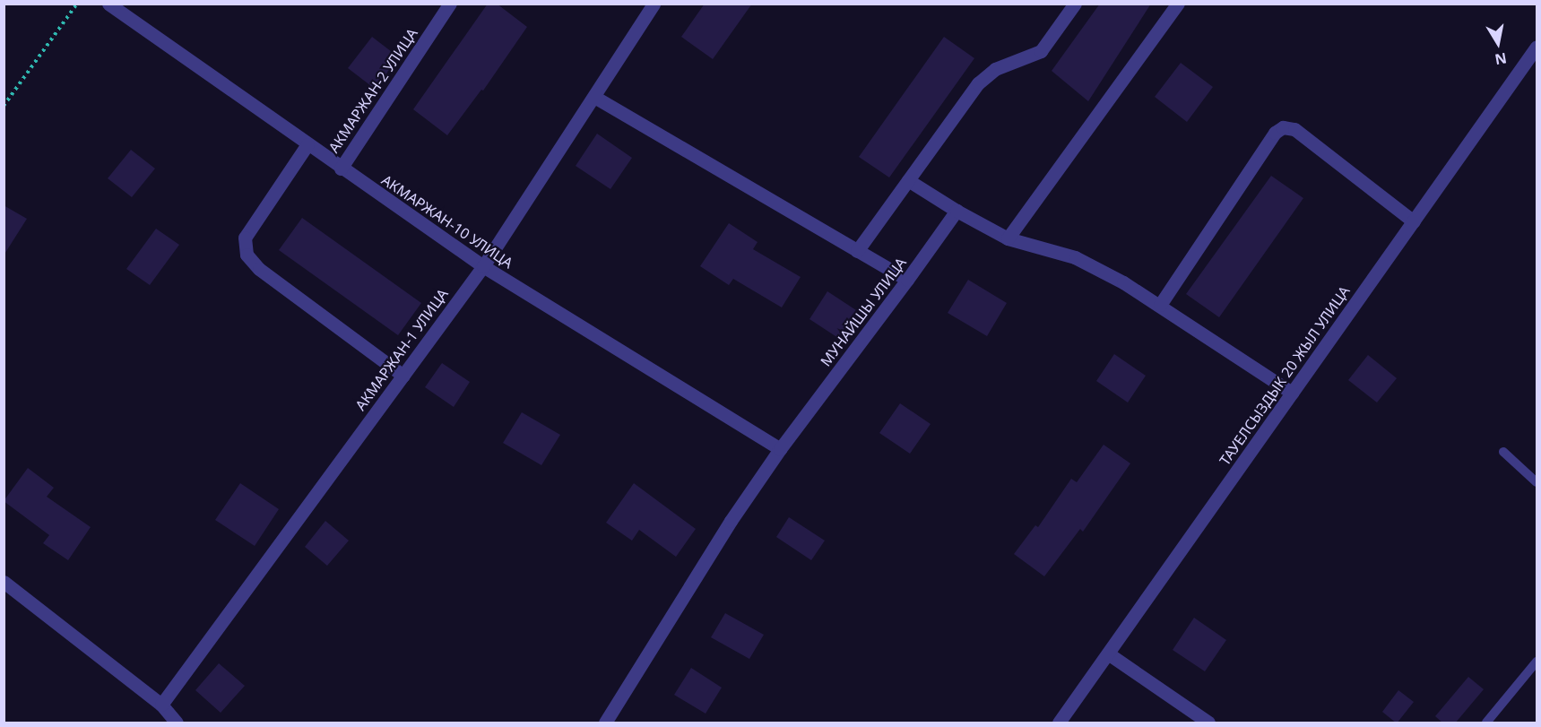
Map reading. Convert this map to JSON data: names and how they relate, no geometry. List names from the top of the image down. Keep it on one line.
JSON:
{"streets":{"street":["АКМАРЖАН-2 УЛИЦА","АКМАРЖАН-10 УЛИЦА","МУНАЙШЫ УЛИЦА","АКМАРЖАН-1 УЛИЦА","ТАУЕЛСЫЗДЫК 20 ЖЫЛ УЛИЦА"]},"crossings":[["АКМАРЖАН-2 УЛИЦА","АКМАРЖАН-10 УЛИЦА"],["АКМАРЖАН-10 УЛИЦА","МУНАЙШЫ УЛИЦА"],["АКМАРЖАН-10 УЛИЦА","АКМАРЖАН-1 УЛИЦА"]],"north":"bottom"}
